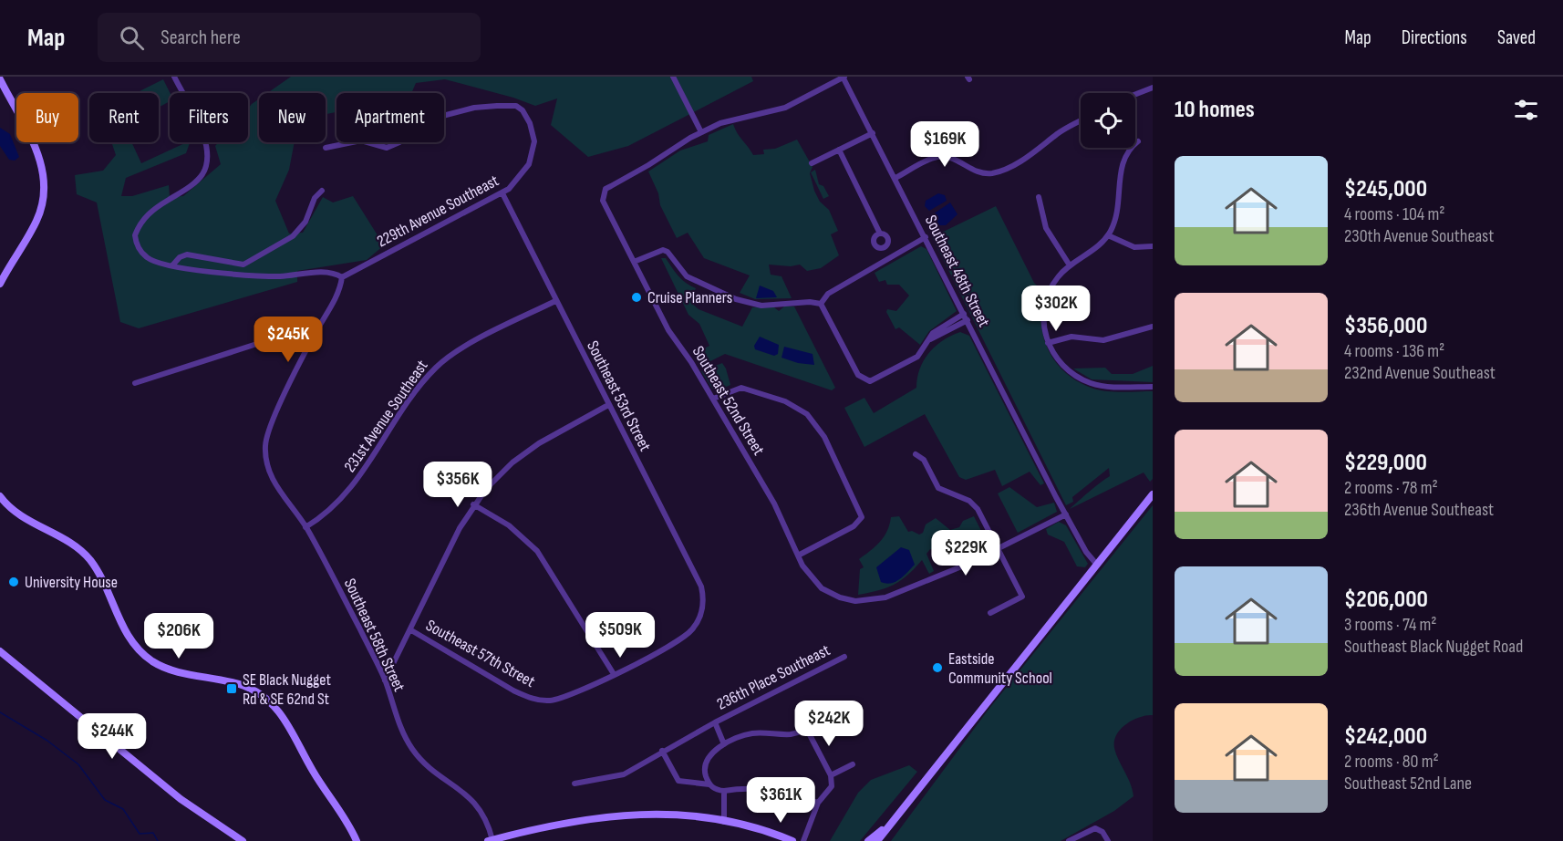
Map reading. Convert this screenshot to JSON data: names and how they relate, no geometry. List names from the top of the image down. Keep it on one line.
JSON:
{"streets":{"street":["229th Avenue Southeast","Southeast 48th Street","Southeast 53rd Street","Southeast 52nd Street","231st Avenue Southeast","Southeast 58th Street","Southeast 57th Street","236th Place Southeast"]},"crossings":[["229th Avenue Southeast","Southeast 53rd Street"],["Southeast 53rd Street","231st Avenue Southeast"],["Southeast 53rd Street","Southeast 57th Street"],["231st Avenue Southeast","Southeast 58th Street"]],"places":{"other":["Cruise Planners","University House","Eastside Community School"],"transit":["SE Black Nugget Rd & SE 62nd St"]},"page":{"header":"Map","search":"Search here","nav":["Map","Directions","Saved"],"heading":"10 homes","chip":["Buy","Rent","Filters","New","Apartment"],"price":["$169K","$302K","$245K","$356K","$229K","$509K","$206K","$242K","$244K","$361K"],"list":[{"name":"$245,000","note":"4 rooms · 104 m² · 230th Avenue Southeast"},{"name":"$356,000","note":"4 rooms · 136 m² · 232nd Avenue Southeast"},{"name":"$229,000","note":"2 rooms · 78 m² · 236th Avenue Southeast"},{"name":"$206,000","note":"3 rooms · 74 m² · Southeast Black Nugget Road"},{"name":"$242,000","note":"2 rooms · 80 m² · Southeast 52nd Lane"}]}}
